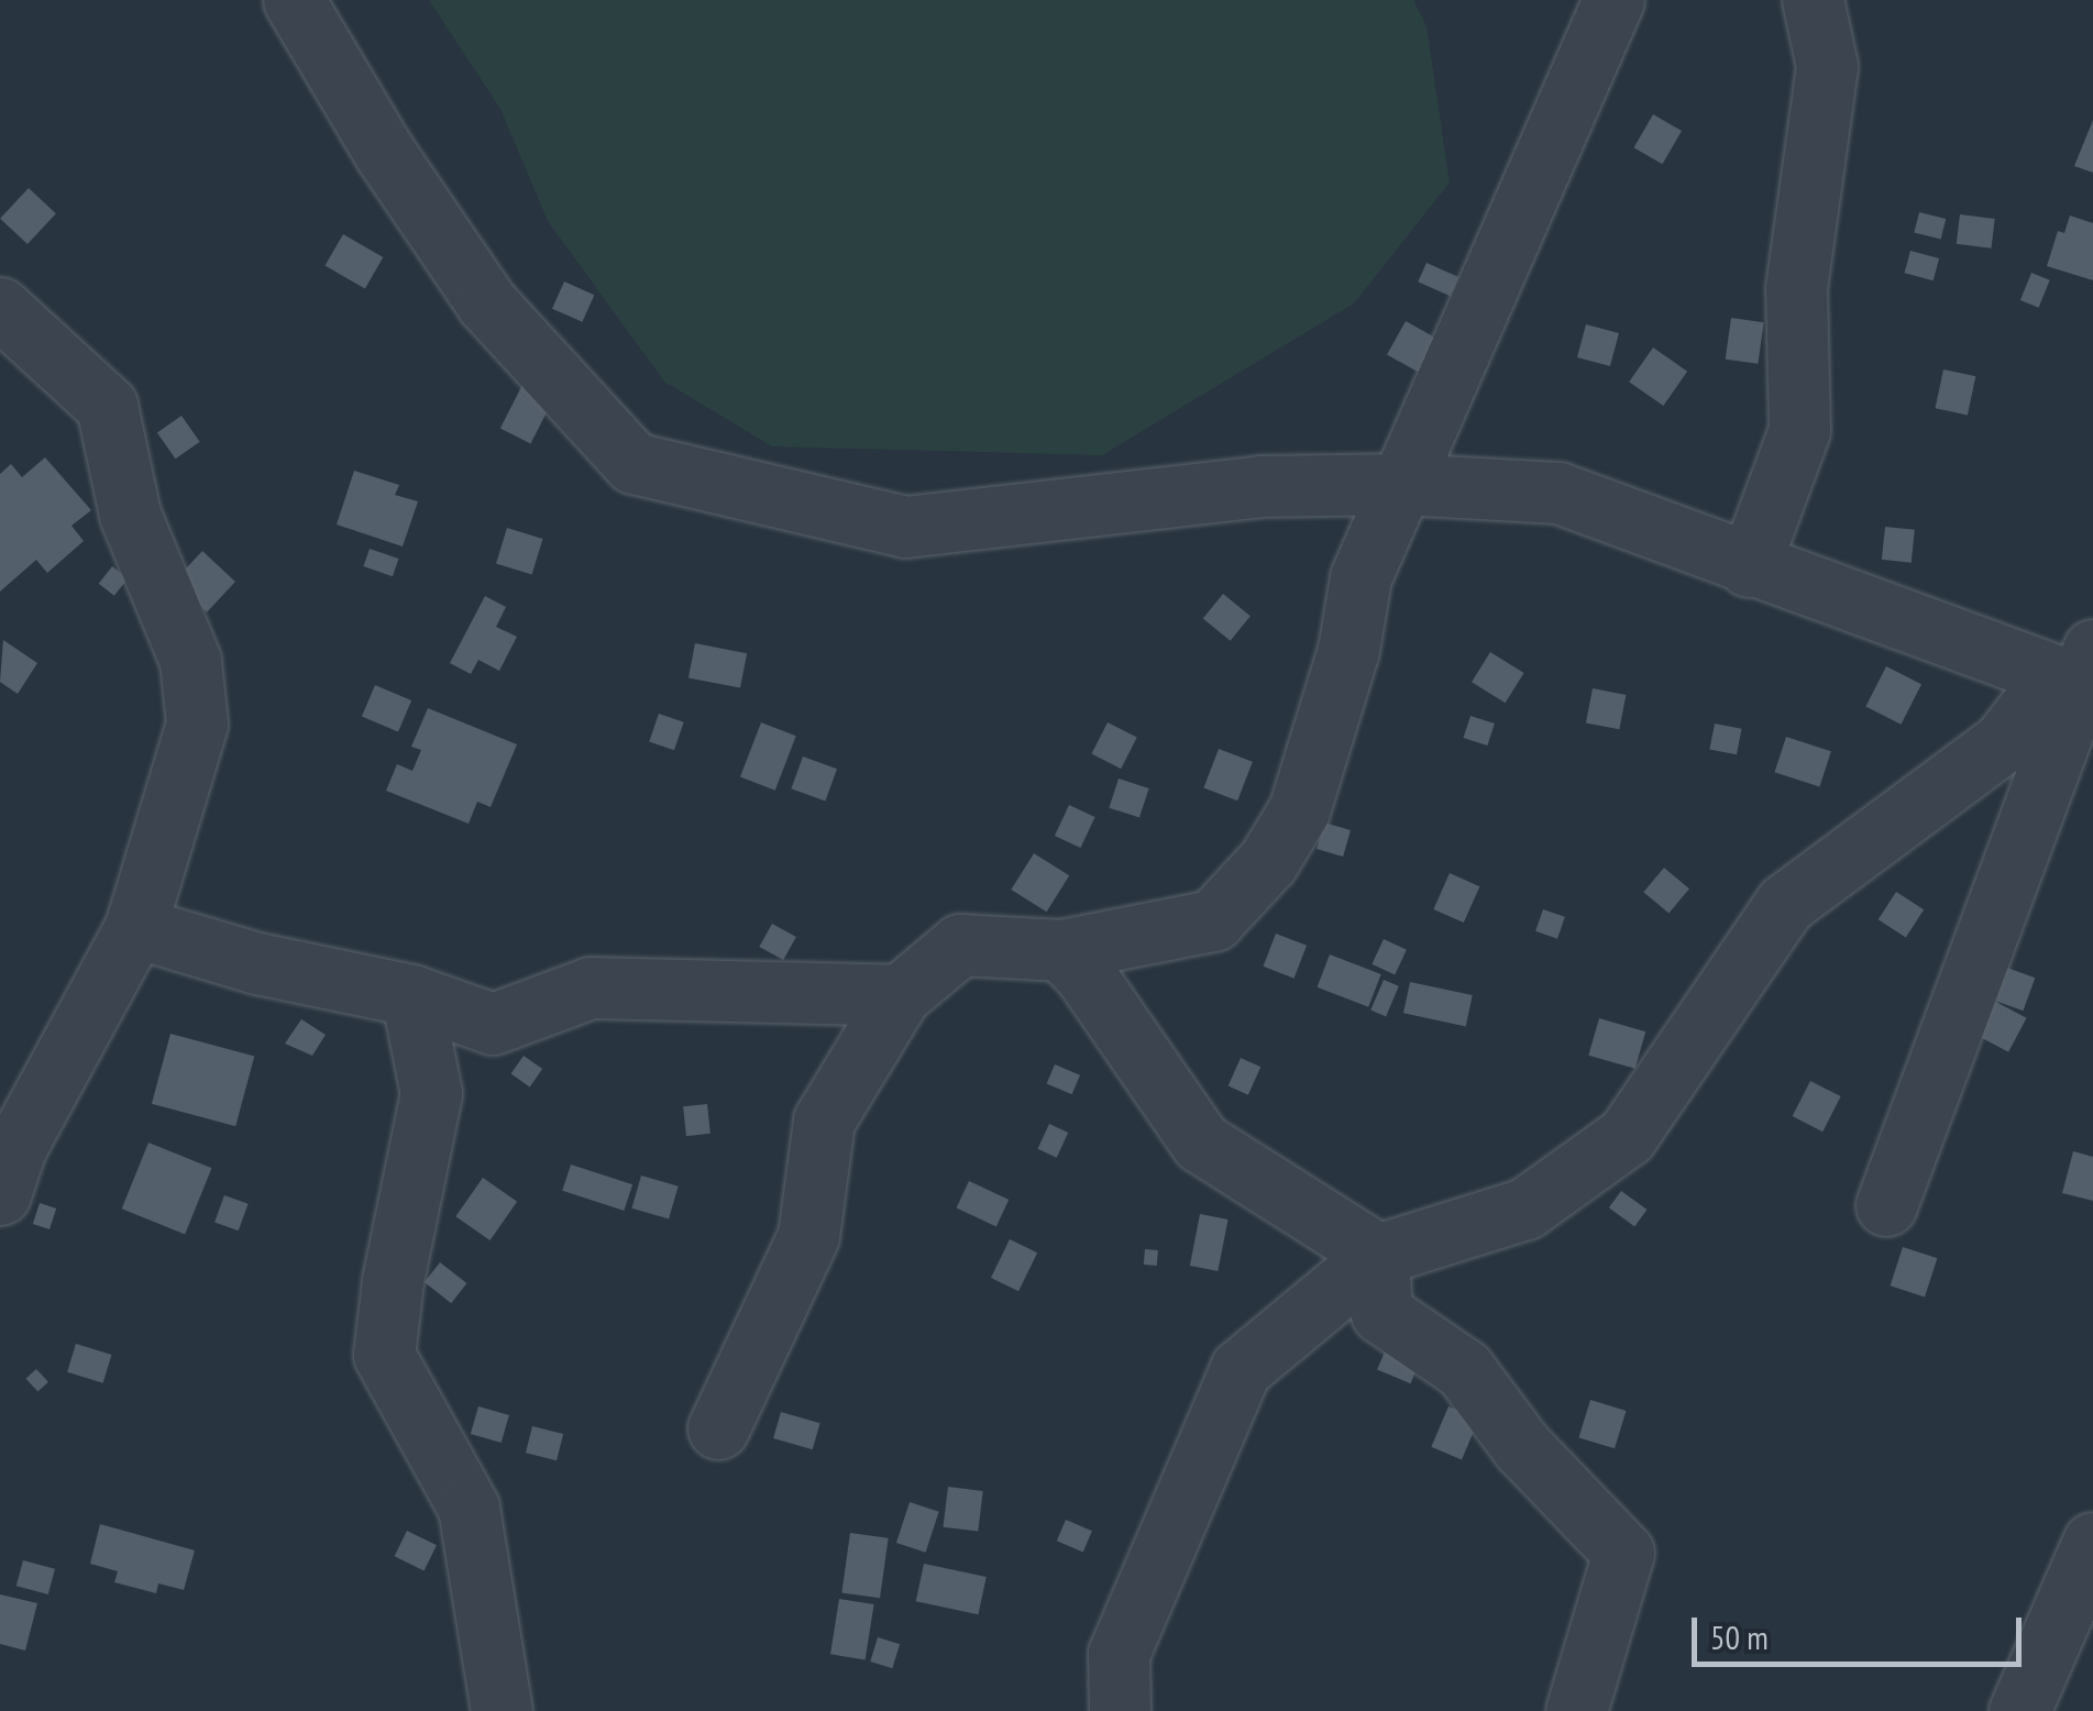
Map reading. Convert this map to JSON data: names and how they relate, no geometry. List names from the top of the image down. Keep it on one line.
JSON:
{"scale_bar":"50 m"}
